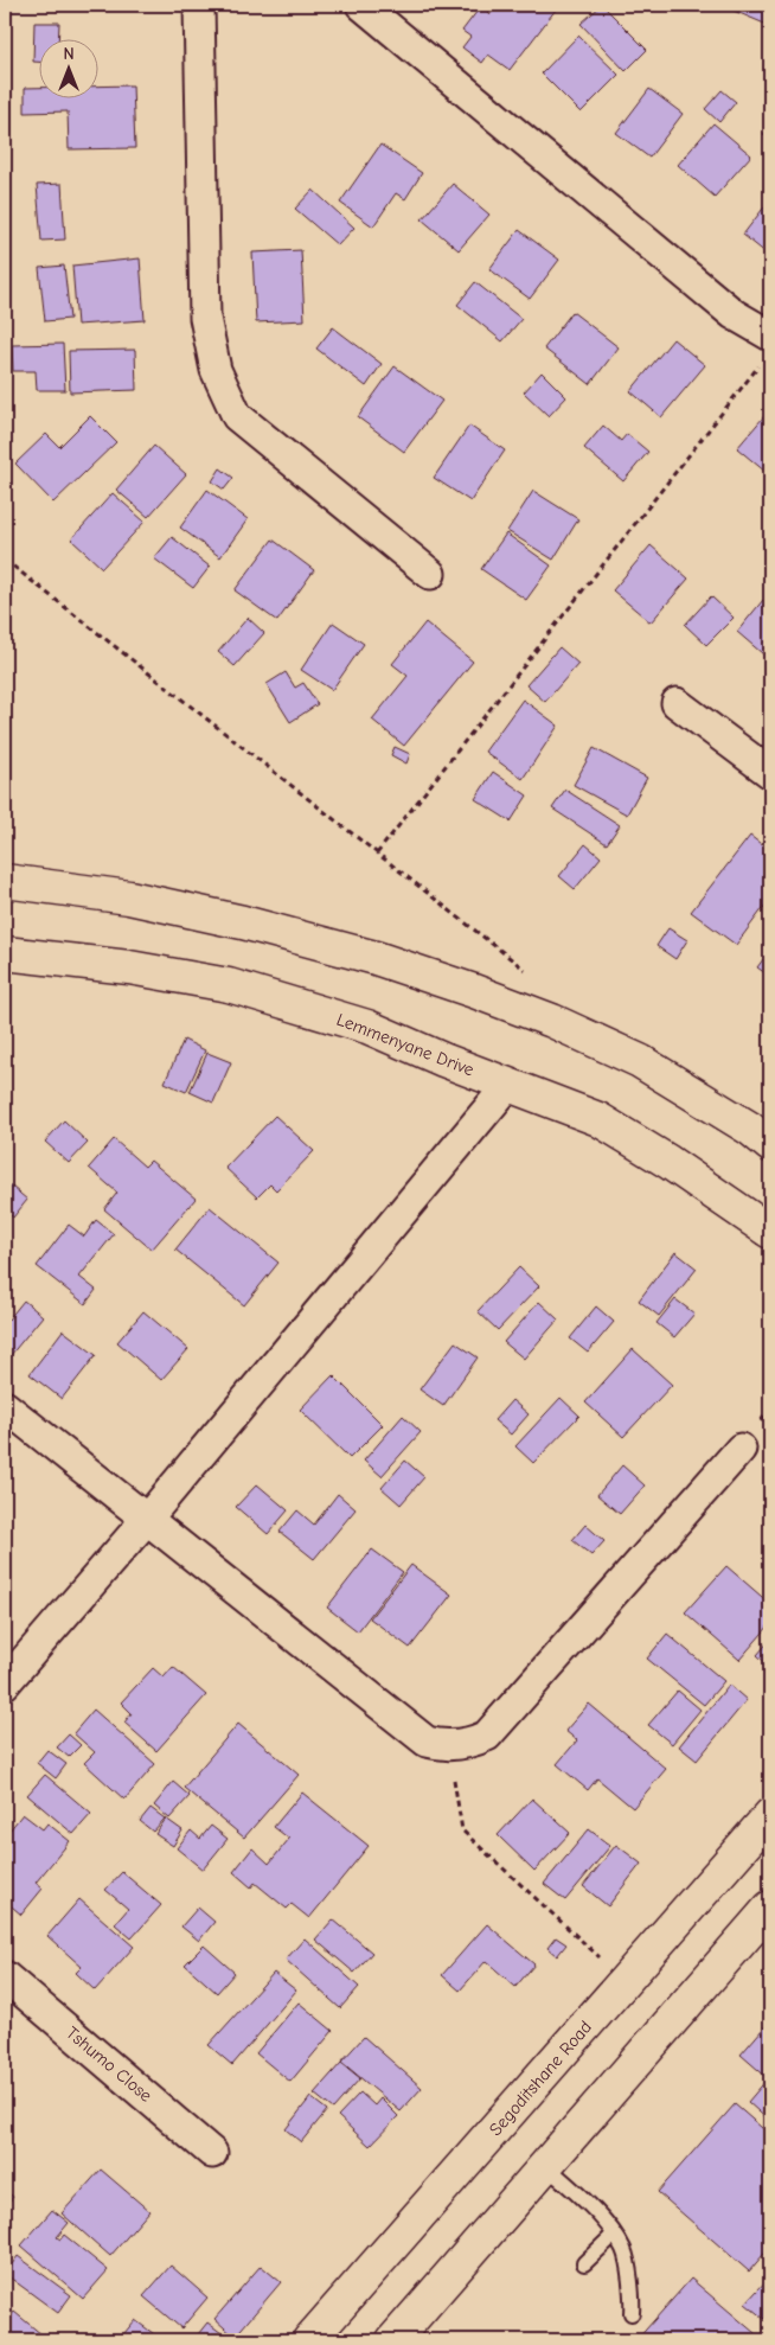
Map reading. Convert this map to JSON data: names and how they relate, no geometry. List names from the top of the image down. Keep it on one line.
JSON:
{"streets":{"main road":["Lemmenyane Drive","Segoditshane Road"],"street":["Tshumo Close"]},"north":"top"}
